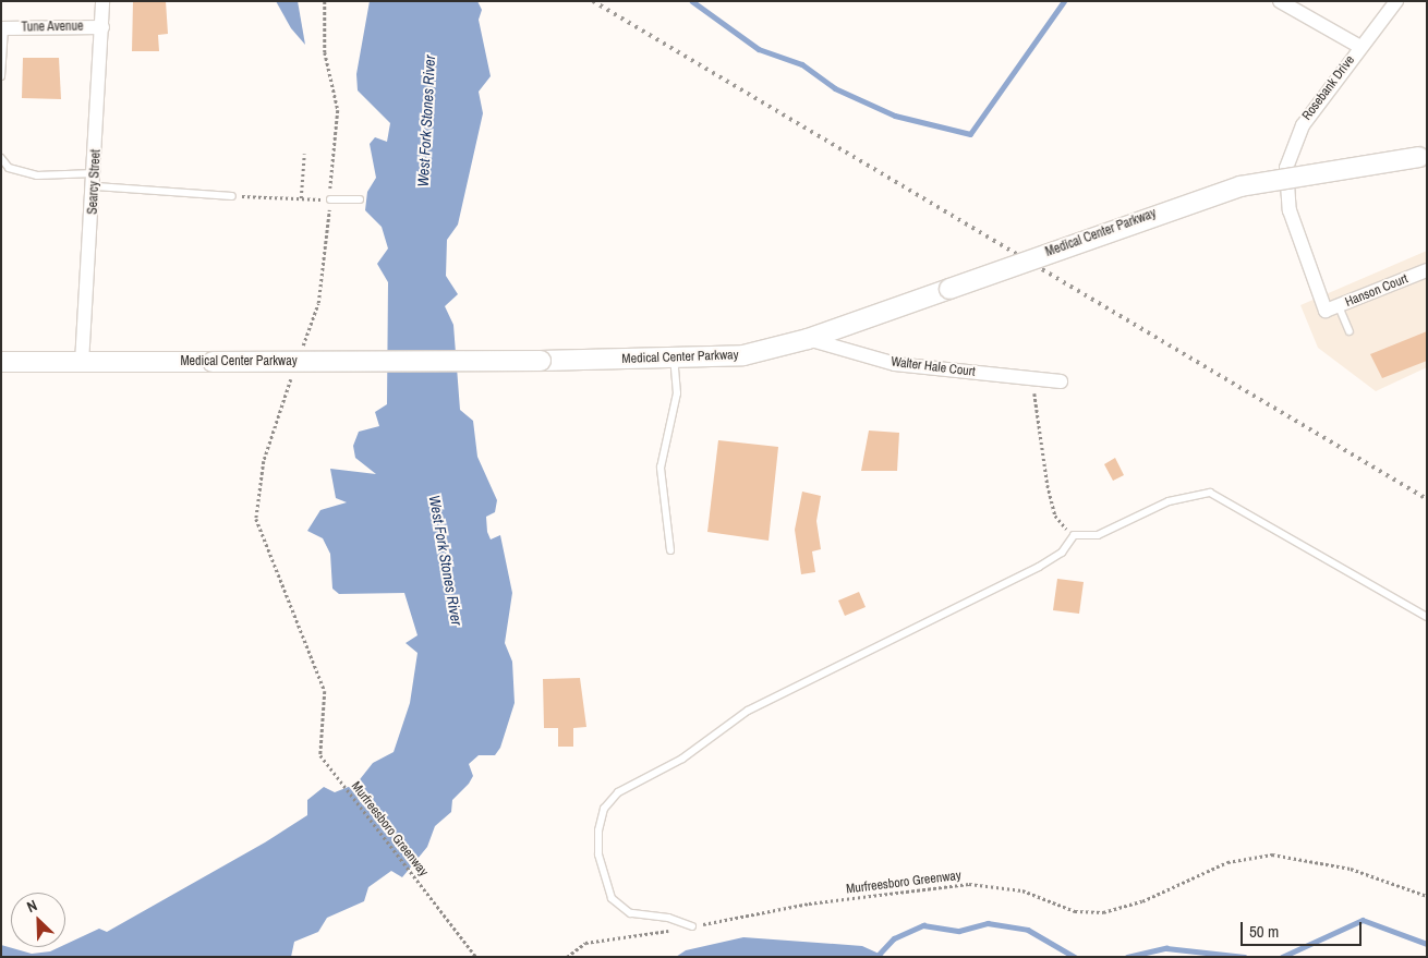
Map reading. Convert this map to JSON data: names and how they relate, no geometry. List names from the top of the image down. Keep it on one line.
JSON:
{"streets":{"main road":["Medical Center Parkway"],"street":["Tune Avenue","Rosebank Drive","Searcy Street","Hanson Court","Walter Hale Court"],"path":["Murfreesboro Greenway"]},"crossings":[["Tune Avenue","Searcy Street"],["Rosebank Drive","Hanson Court"],["Searcy Street","Medical Center Parkway"],["Medical Center Parkway","Walter Hale Court"]],"water":["West Fork Stones River"],"scale_bar":"50 m","north":"top left"}
